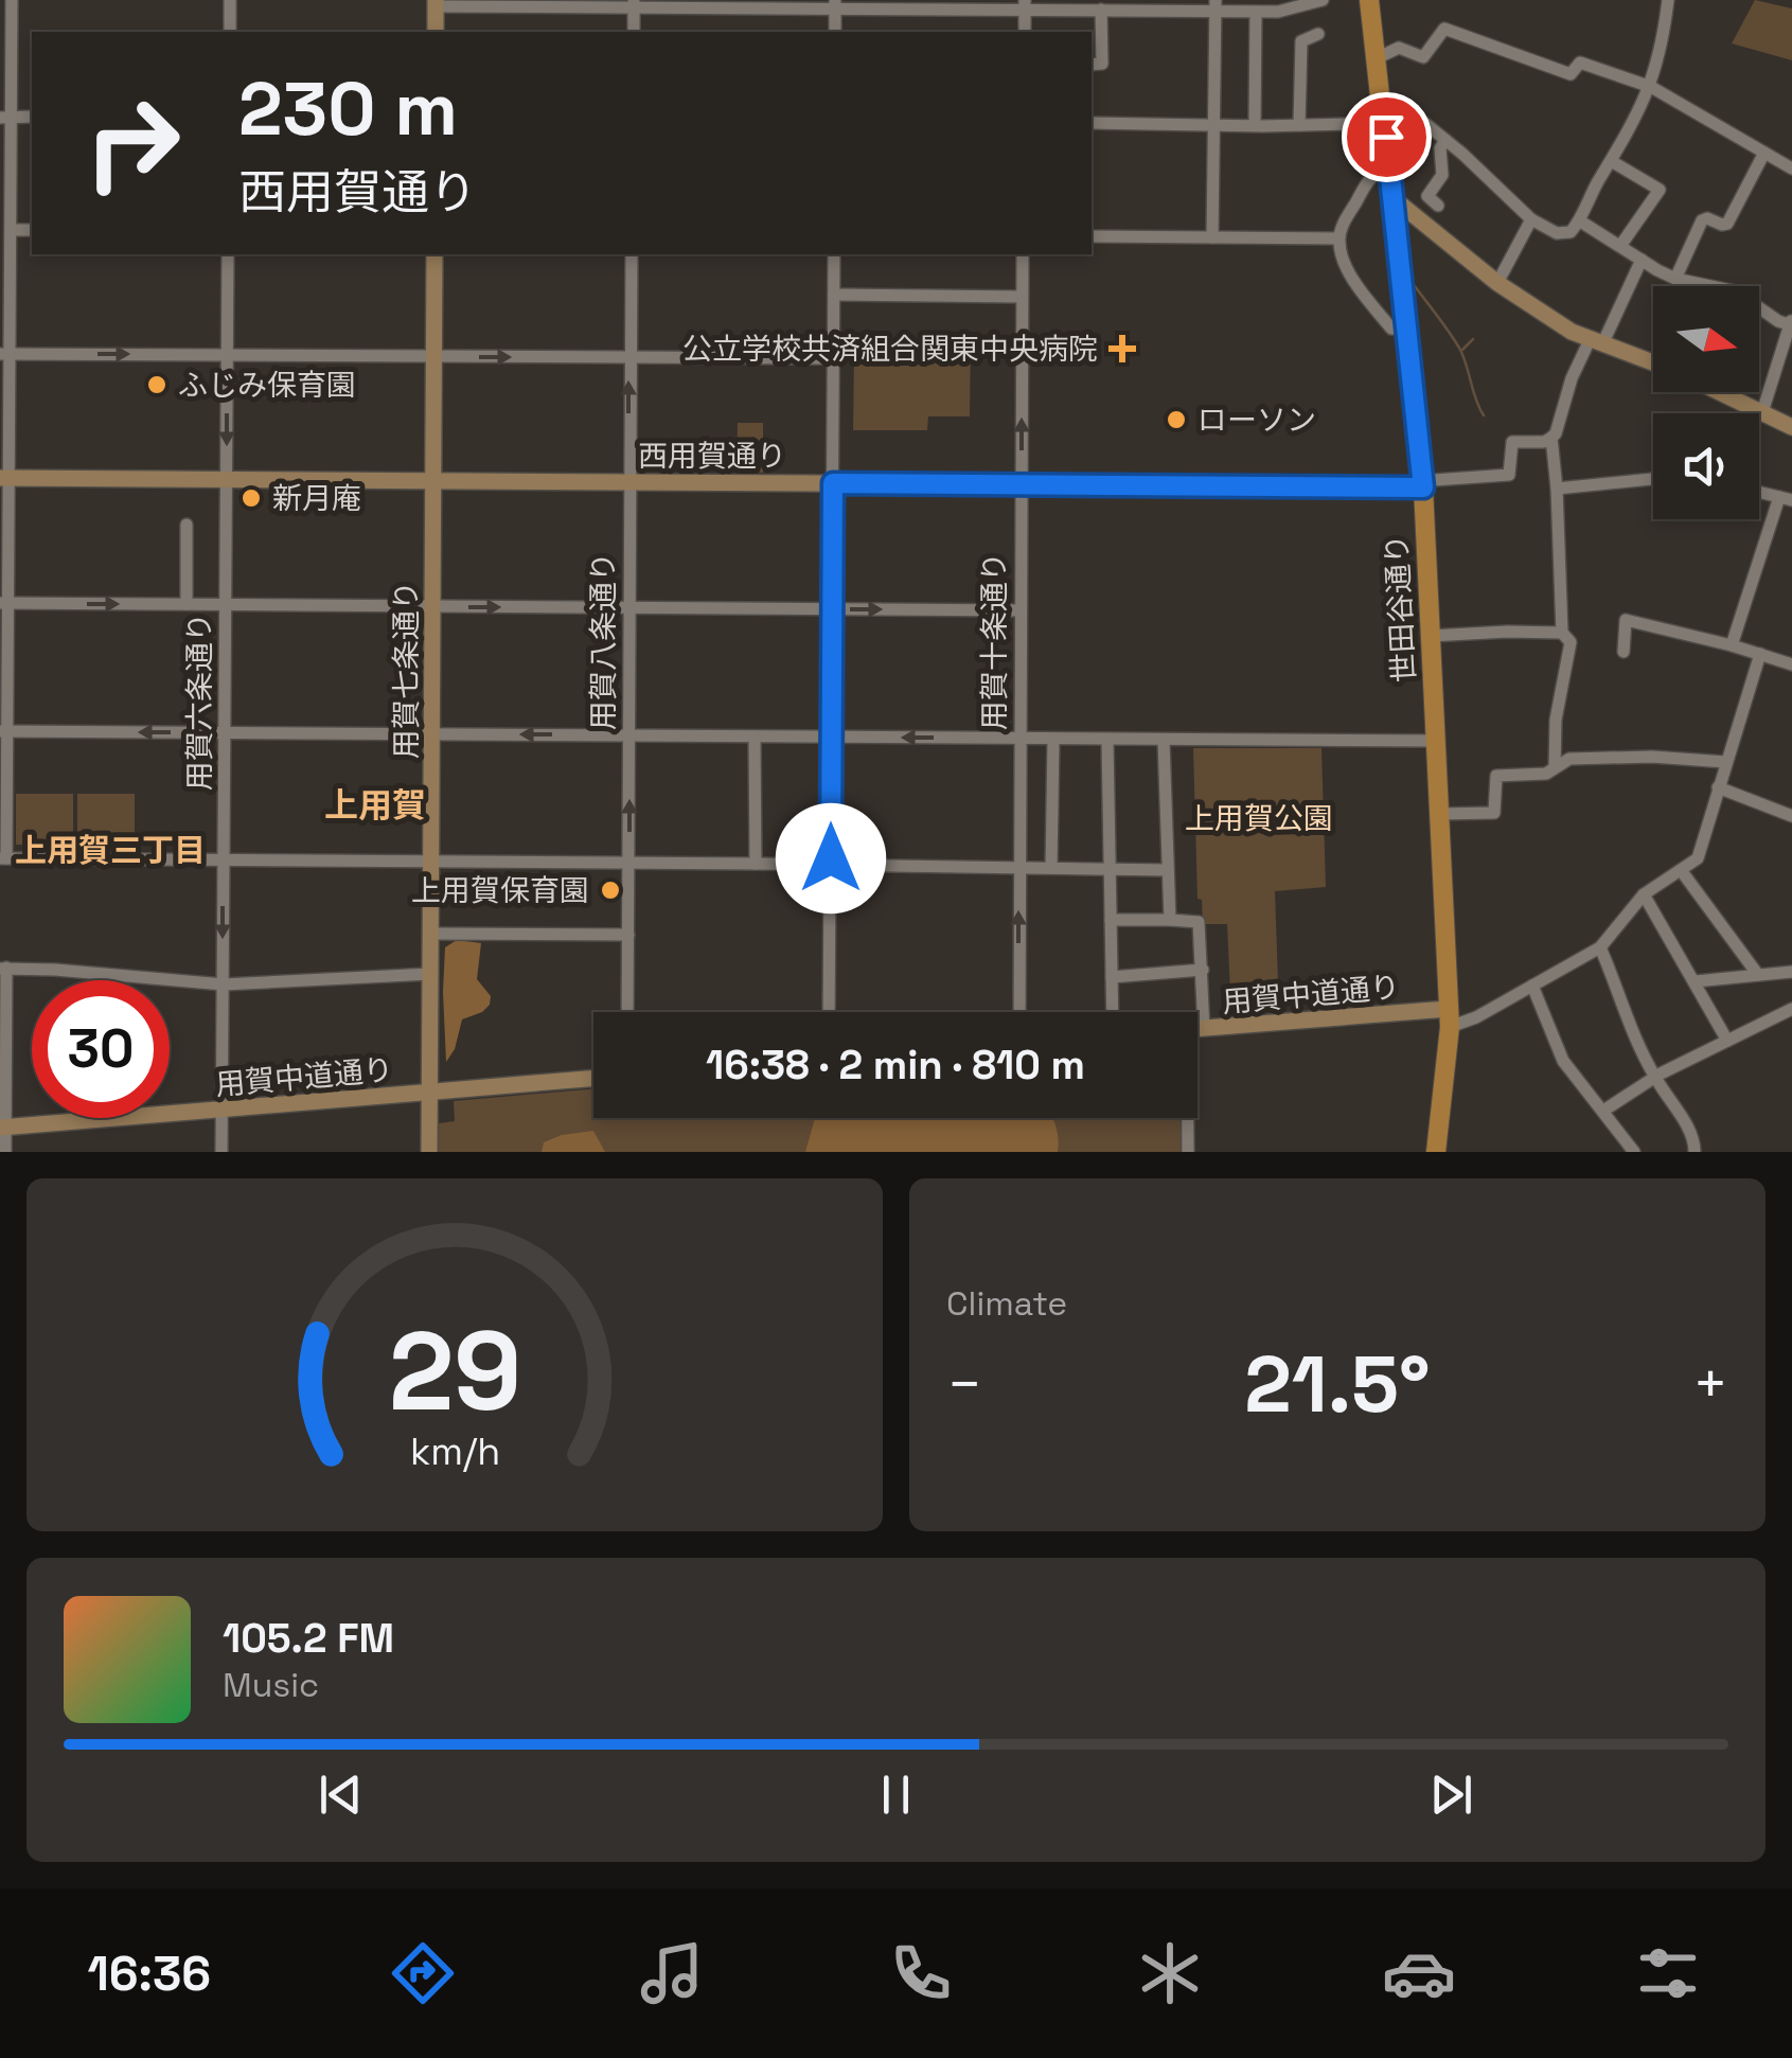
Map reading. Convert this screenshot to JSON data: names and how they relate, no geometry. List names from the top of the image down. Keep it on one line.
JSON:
{"streets":{"main road":["世田谷通り"],"street":["西用賀通り","用賀八条通り","用賀十条通り","用賀七条通り","用賀六条通り","用賀中道通り"]},"crossings":[["西用賀通り","世田谷通り"],["西用賀通り","用賀八条通り"],["西用賀通り","用賀十条通り"],["西用賀通り","用賀七条通り"],["西用賀通り","用賀六条通り"],["世田谷通り","用賀中道通り"],["用賀七条通り","用賀中道通り"],["用賀六条通り","用賀中道通り"]],"districts":["上用賀","上用賀三丁目"],"parks":["上用賀公園"],"places":{"health":["公立学校共済組合関東中央病院"],"other":["ふじみ保育園","ローソン","新月庵","上用賀保育園"]},"north":"right","page":{"turn":["230 m","西用賀通り"],"limit":"30","trip":"16:38 · 2 min · 810 m","tile":"Climate","heat":["−","21.5°","+"],"song":["105.2 FM","Music"],"tabs":"16:36","gauge":["29","km/h"]}}
